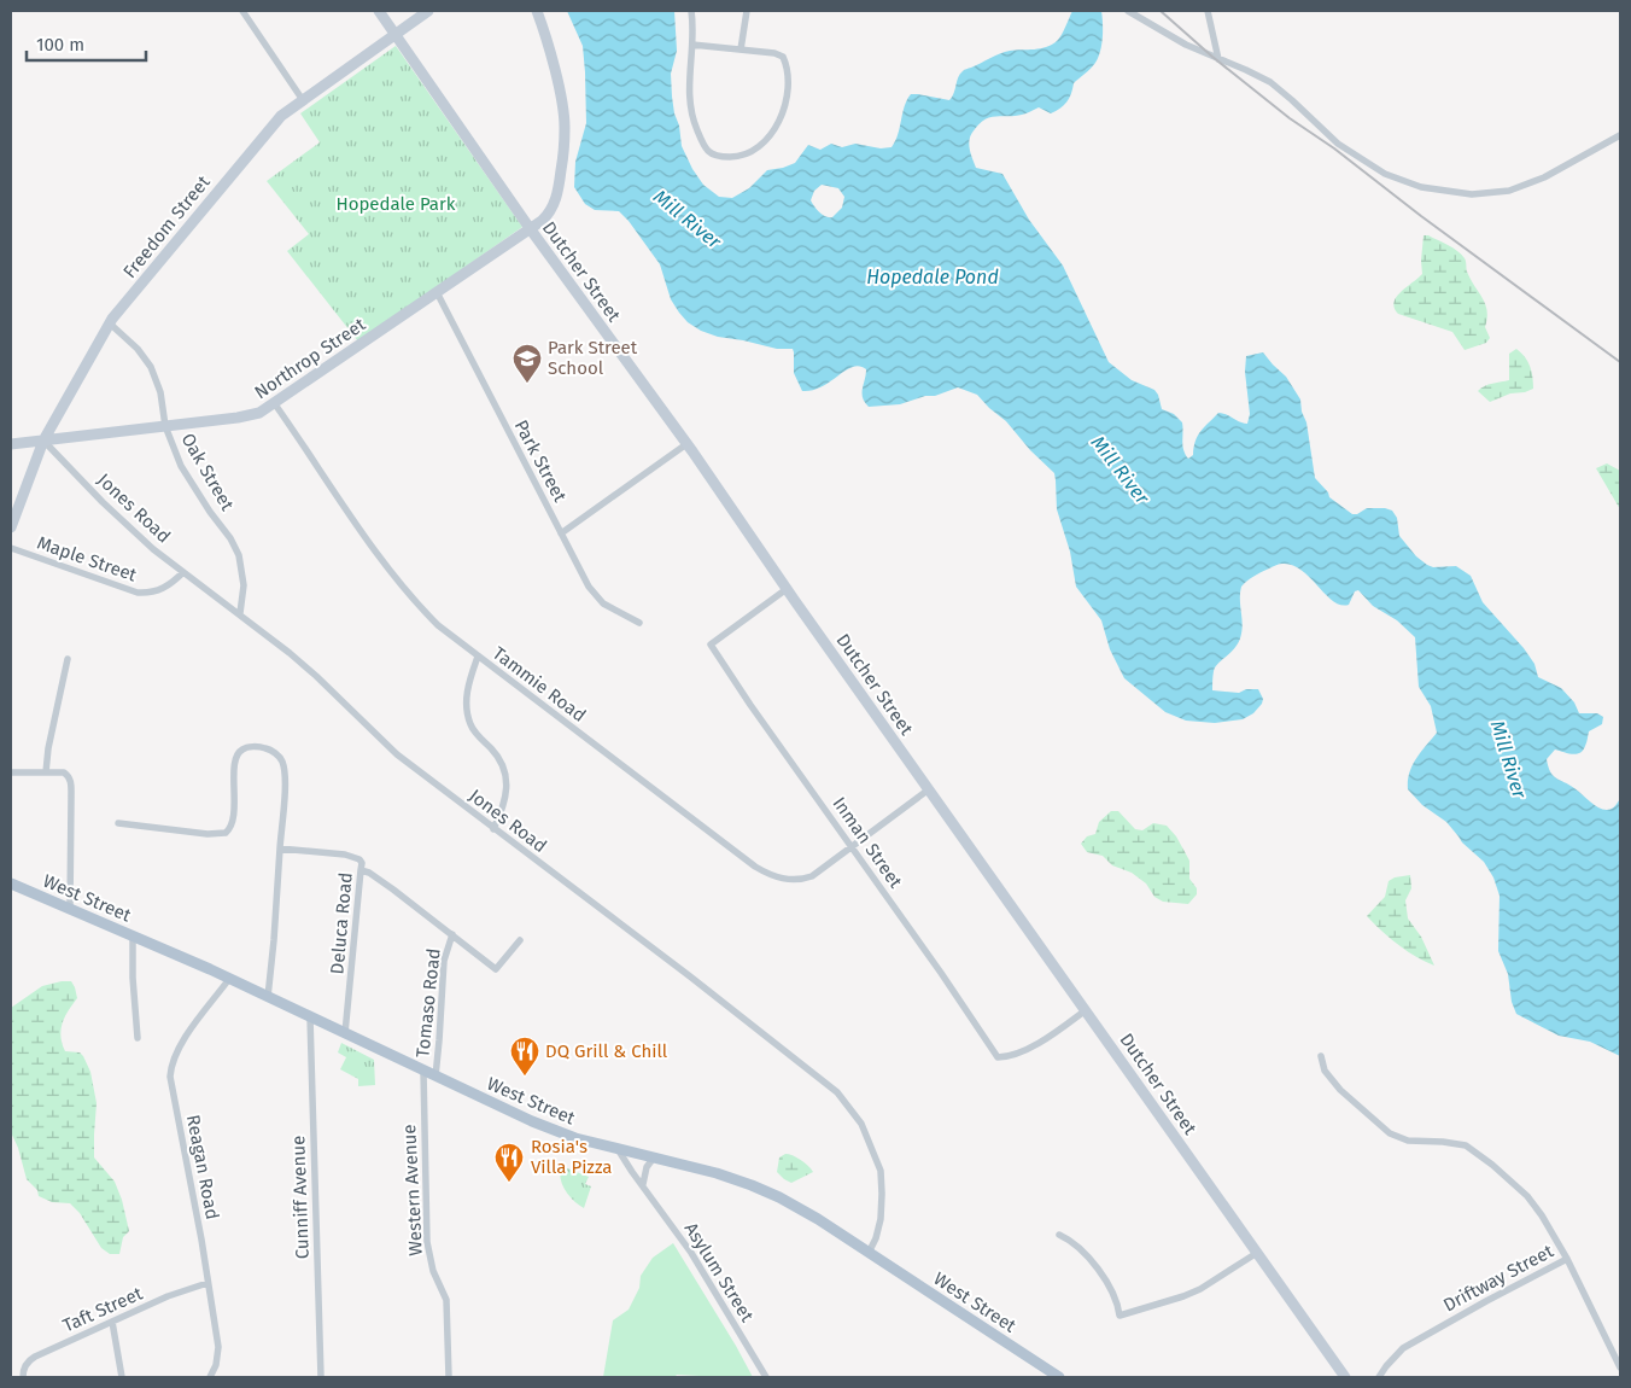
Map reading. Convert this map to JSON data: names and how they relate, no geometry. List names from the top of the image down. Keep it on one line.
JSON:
{"streets":{"main road":["West Street"],"street":["Freedom Street","Dutcher Street","Northrop Street","Park Street","Oak Street","Jones Road","Maple Street","Tammie Road","Inman Street","Deluca Road","Tomaso Road","Reagan Road","Western Avenue","Cunniff Avenue","Asylum Street","Driftway Street","Taft Street"]},"crossings":[["Freedom Street","Dutcher Street"],["Freedom Street","Northrop Street"],["Freedom Street","Oak Street"],["Freedom Street","Jones Road"],["Dutcher Street","Northrop Street"],["Dutcher Street","Tammie Road"],["Dutcher Street","Inman Street"],["Northrop Street","Park Street"],["Northrop Street","Oak Street"],["Northrop Street","Jones Road"],["Northrop Street","Tammie Road"],["Oak Street","Jones Road"],["Jones Road","Maple Street"],["Jones Road","West Street"],["Tammie Road","Inman Street"],["West Street","Deluca Road"],["West Street","Tomaso Road"],["West Street","Reagan Road"],["West Street","Western Avenue"],["West Street","Cunniff Avenue"],["West Street","Asylum Street"],["Deluca Road","Tomaso Road"],["Reagan Road","Taft Street"]],"water":["Mill River","Hopedale Pond"],"parks":["Hopedale Park"],"places":{"school or university":["Park Street School"],"restaurant":["DQ Grill & Chill","Rosia's Villa Pizza"]},"scale_bar":"100 m"}
